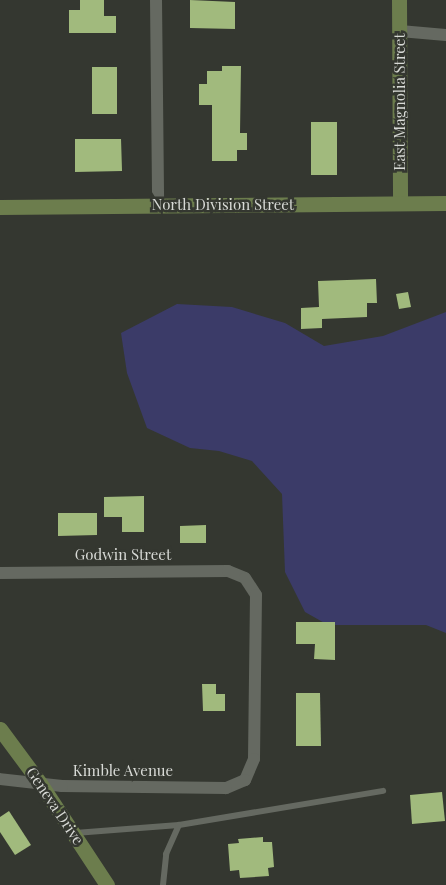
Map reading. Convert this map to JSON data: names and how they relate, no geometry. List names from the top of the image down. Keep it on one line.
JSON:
{"streets":{"street":["East Magnolia Street","North Division Street","Godwin Street","Kimble Avenue","Geneva Drive"]},"crossings":[["East Magnolia Street","North Division Street"],["Godwin Street","Kimble Avenue"],["Kimble Avenue","Geneva Drive"]]}
